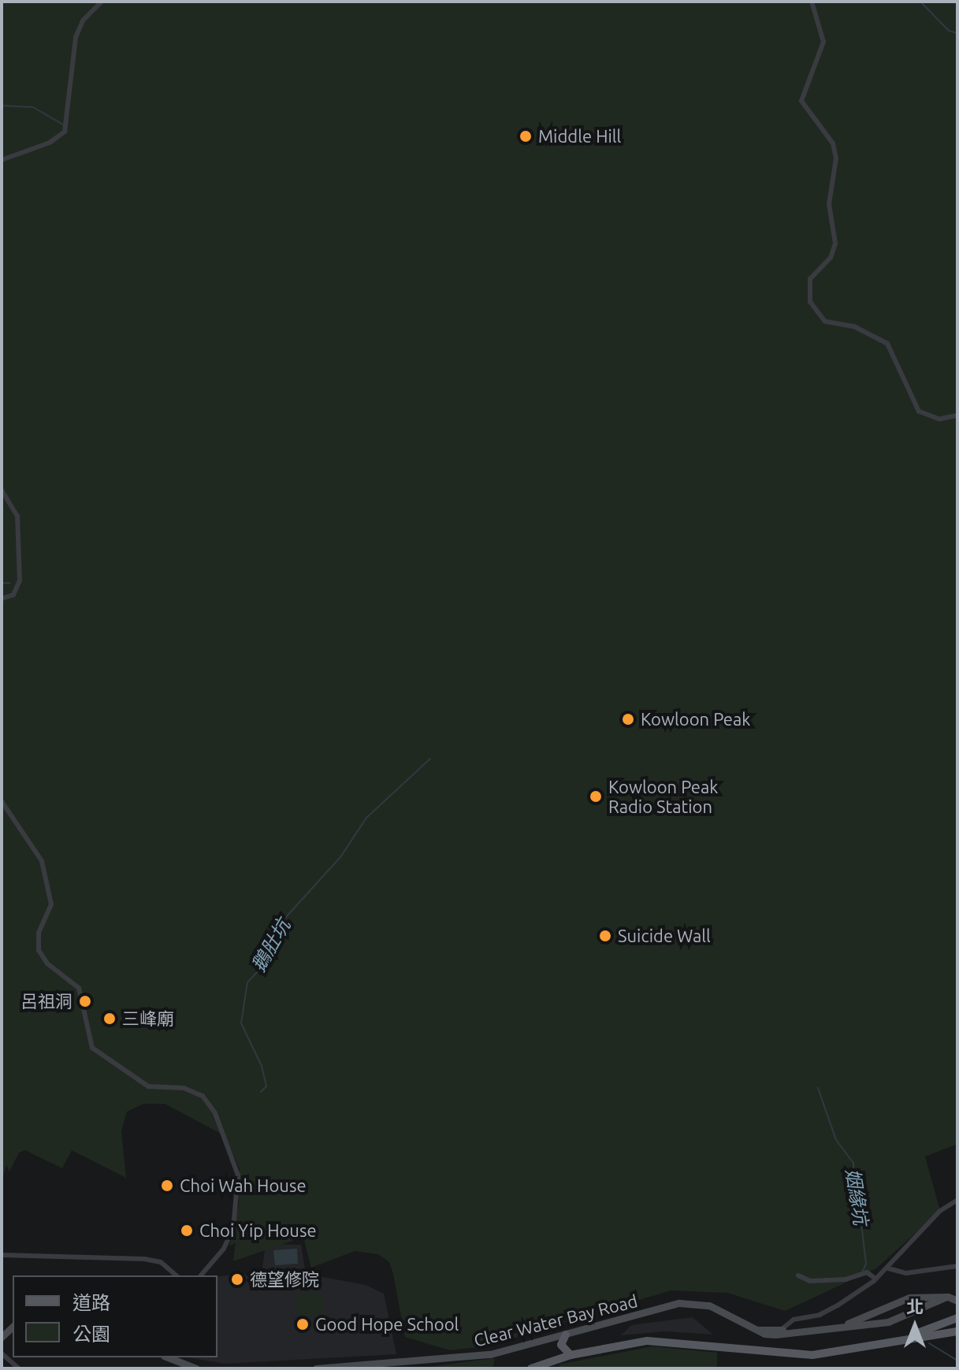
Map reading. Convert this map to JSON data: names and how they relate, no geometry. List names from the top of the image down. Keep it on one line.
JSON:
{"streets":{"main road":["Clear Water Bay Road"]},"water":["鵝肚坑","姻緣坑"],"places":["Middle Hill","Kowloon Peak","Kowloon Peak Radio Station","Suicide Wall","呂祖洞","三峰廟","Choi Wah House","Choi Yip House","德望修院","Good Hope School"],"legend":["道路","公園"],"north":"top"}
